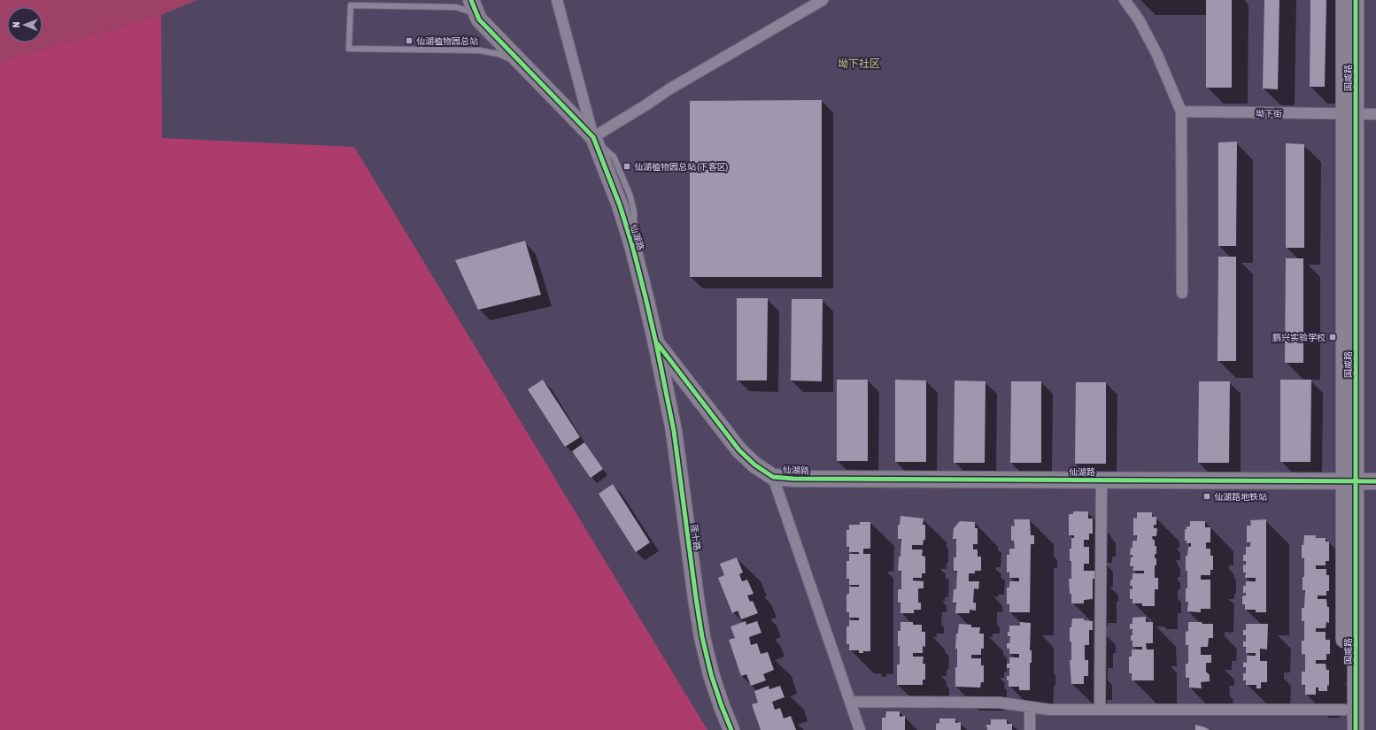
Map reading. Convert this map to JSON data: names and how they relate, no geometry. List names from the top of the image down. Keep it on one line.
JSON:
{"streets":{"street":["国威路","坳下街","仙湖路","莲十路"]},"crossings":[["国威路","坳下街"],["国威路","仙湖路"],["仙湖路","莲十路"]],"districts":["坳下社区"],"places":{"transit":["仙湖植物园总站","仙湖植物园总站 (下客区)","鹏兴实验学校","仙湖路地铁站"]},"north":"left"}
